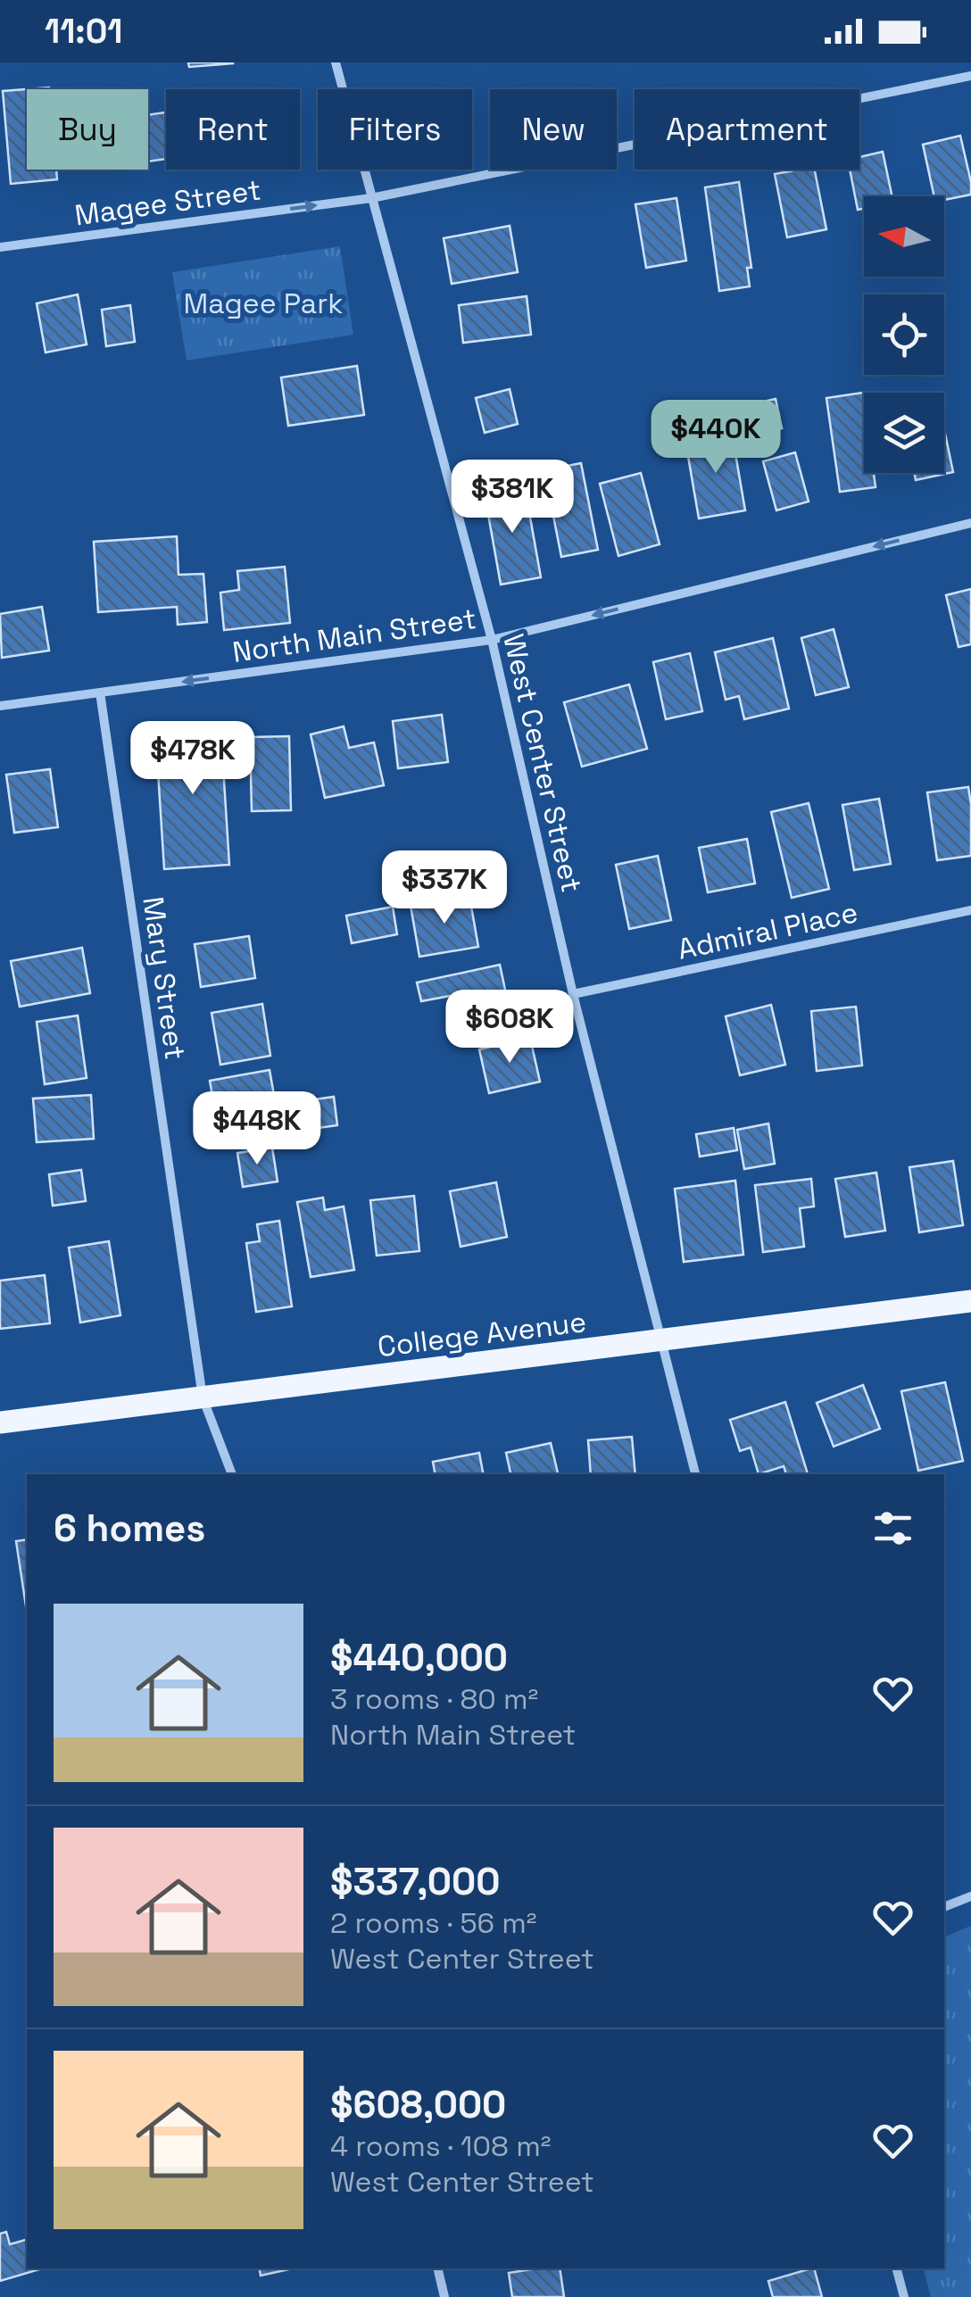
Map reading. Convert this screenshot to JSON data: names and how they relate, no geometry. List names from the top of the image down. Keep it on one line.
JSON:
{"streets":{"main road":["College Avenue"],"street":["Magee Street","North Main Street","West Center Street","Admiral Place","Mary Street"]},"crossings":[["Magee Street","West Center Street"],["North Main Street","West Center Street"],["North Main Street","Mary Street"],["West Center Street","Admiral Place"],["West Center Street","College Avenue"],["Mary Street","College Avenue"]],"one_way":["Magee Street","North Main Street"],"parks":["Magee Park"],"north":"left","page":{"status":"11:01","chip":["Buy","Rent","Filters","New","Apartment"],"price":["$440K","$381K","$478K","$337K","$608K","$448K"],"heading":"6 homes","list":[{"name":"$440,000","note":"3 rooms · 80 m² · North Main Street"},{"name":"$337,000","note":"2 rooms · 56 m² · West Center Street"},{"name":"$608,000","note":"4 rooms · 108 m² · West Center Street"}]}}
